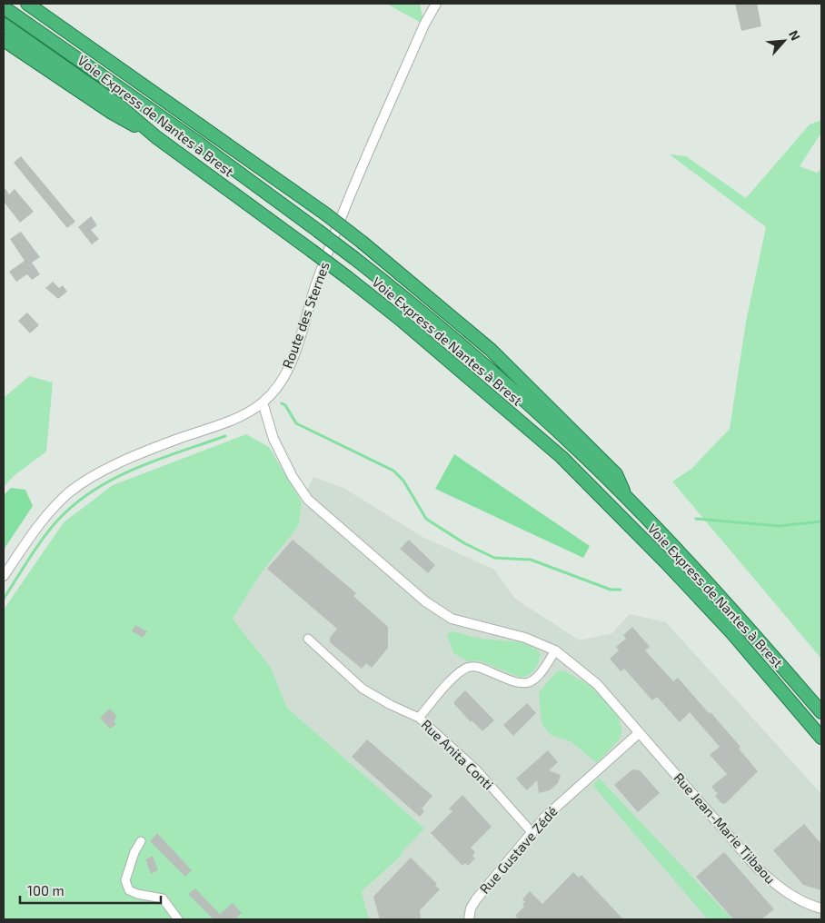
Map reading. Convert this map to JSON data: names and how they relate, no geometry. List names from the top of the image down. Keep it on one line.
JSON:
{"streets":{"highway":["Voie Express de Nantes à Brest"],"street":["Route des Sternes","Rue Anita Conti","Rue Jean-Marie Tjibaou","Rue Gustave Zédé"]},"crossings":[["Route des Sternes","Rue Jean-Marie Tjibaou"],["Rue Anita Conti","Rue Gustave Zédé"],["Rue Jean-Marie Tjibaou","Rue Gustave Zédé"]],"scale_bar":"100 m","north":"top right"}
